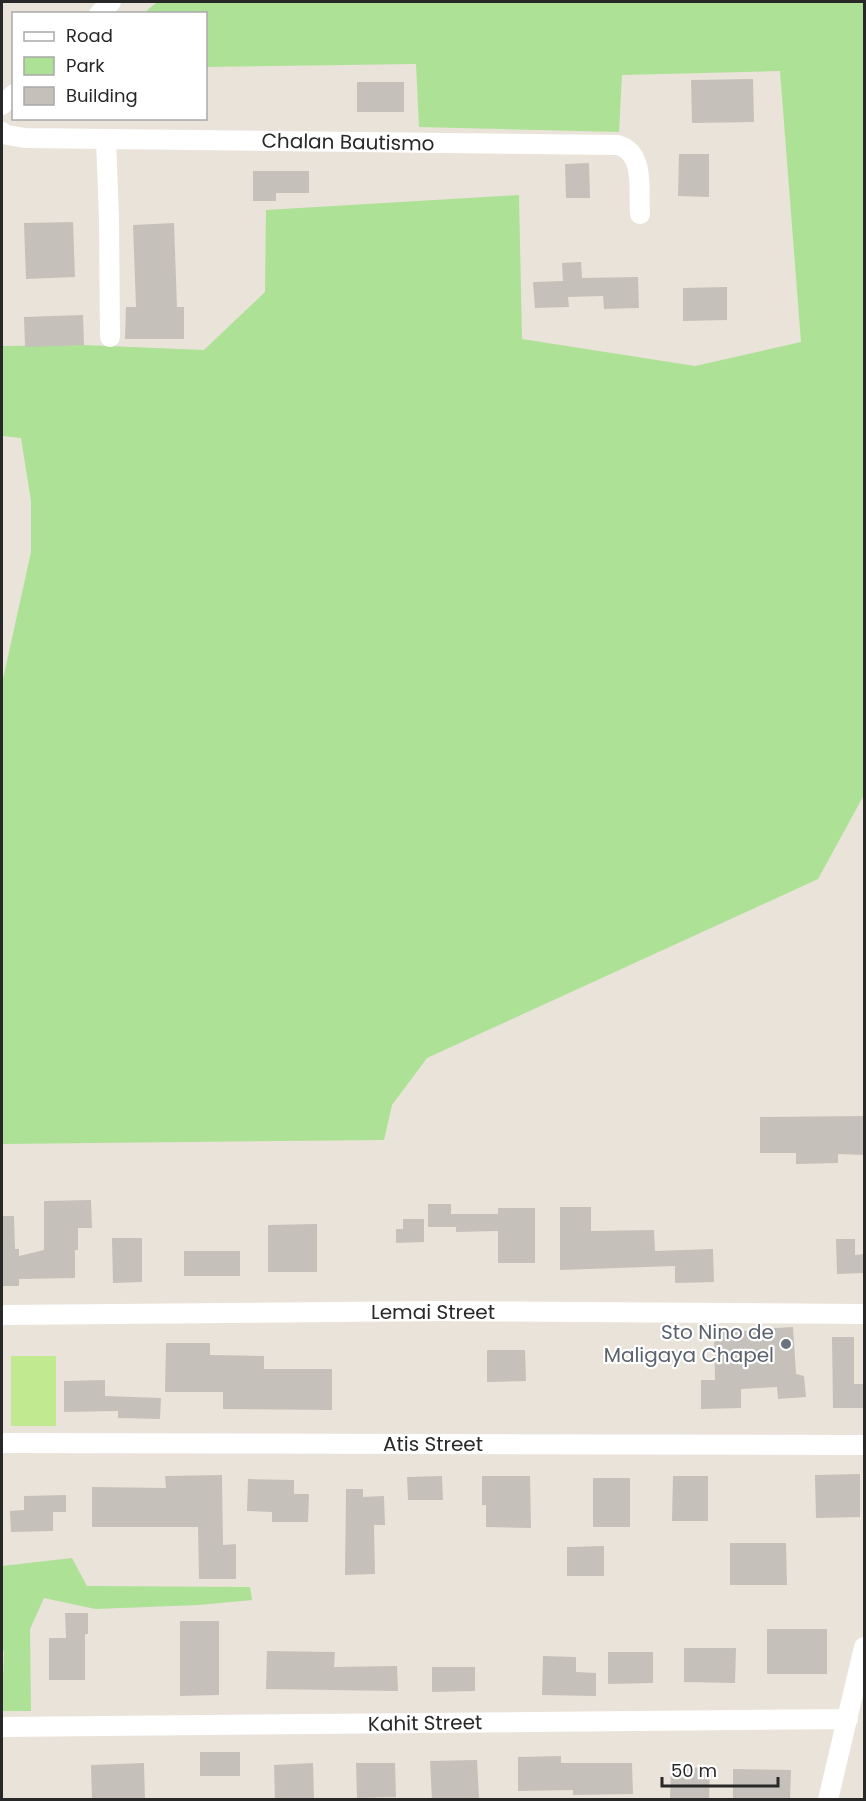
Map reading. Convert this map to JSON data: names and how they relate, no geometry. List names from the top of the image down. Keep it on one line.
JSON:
{"streets":{"street":["Chalan Bautismo","Lemai Street","Atis Street","Kahit Street"]},"places":["Sto Nino de Maligaya Chapel"],"legend":["Road","Park","Building"],"scale_bar":"50 m"}
